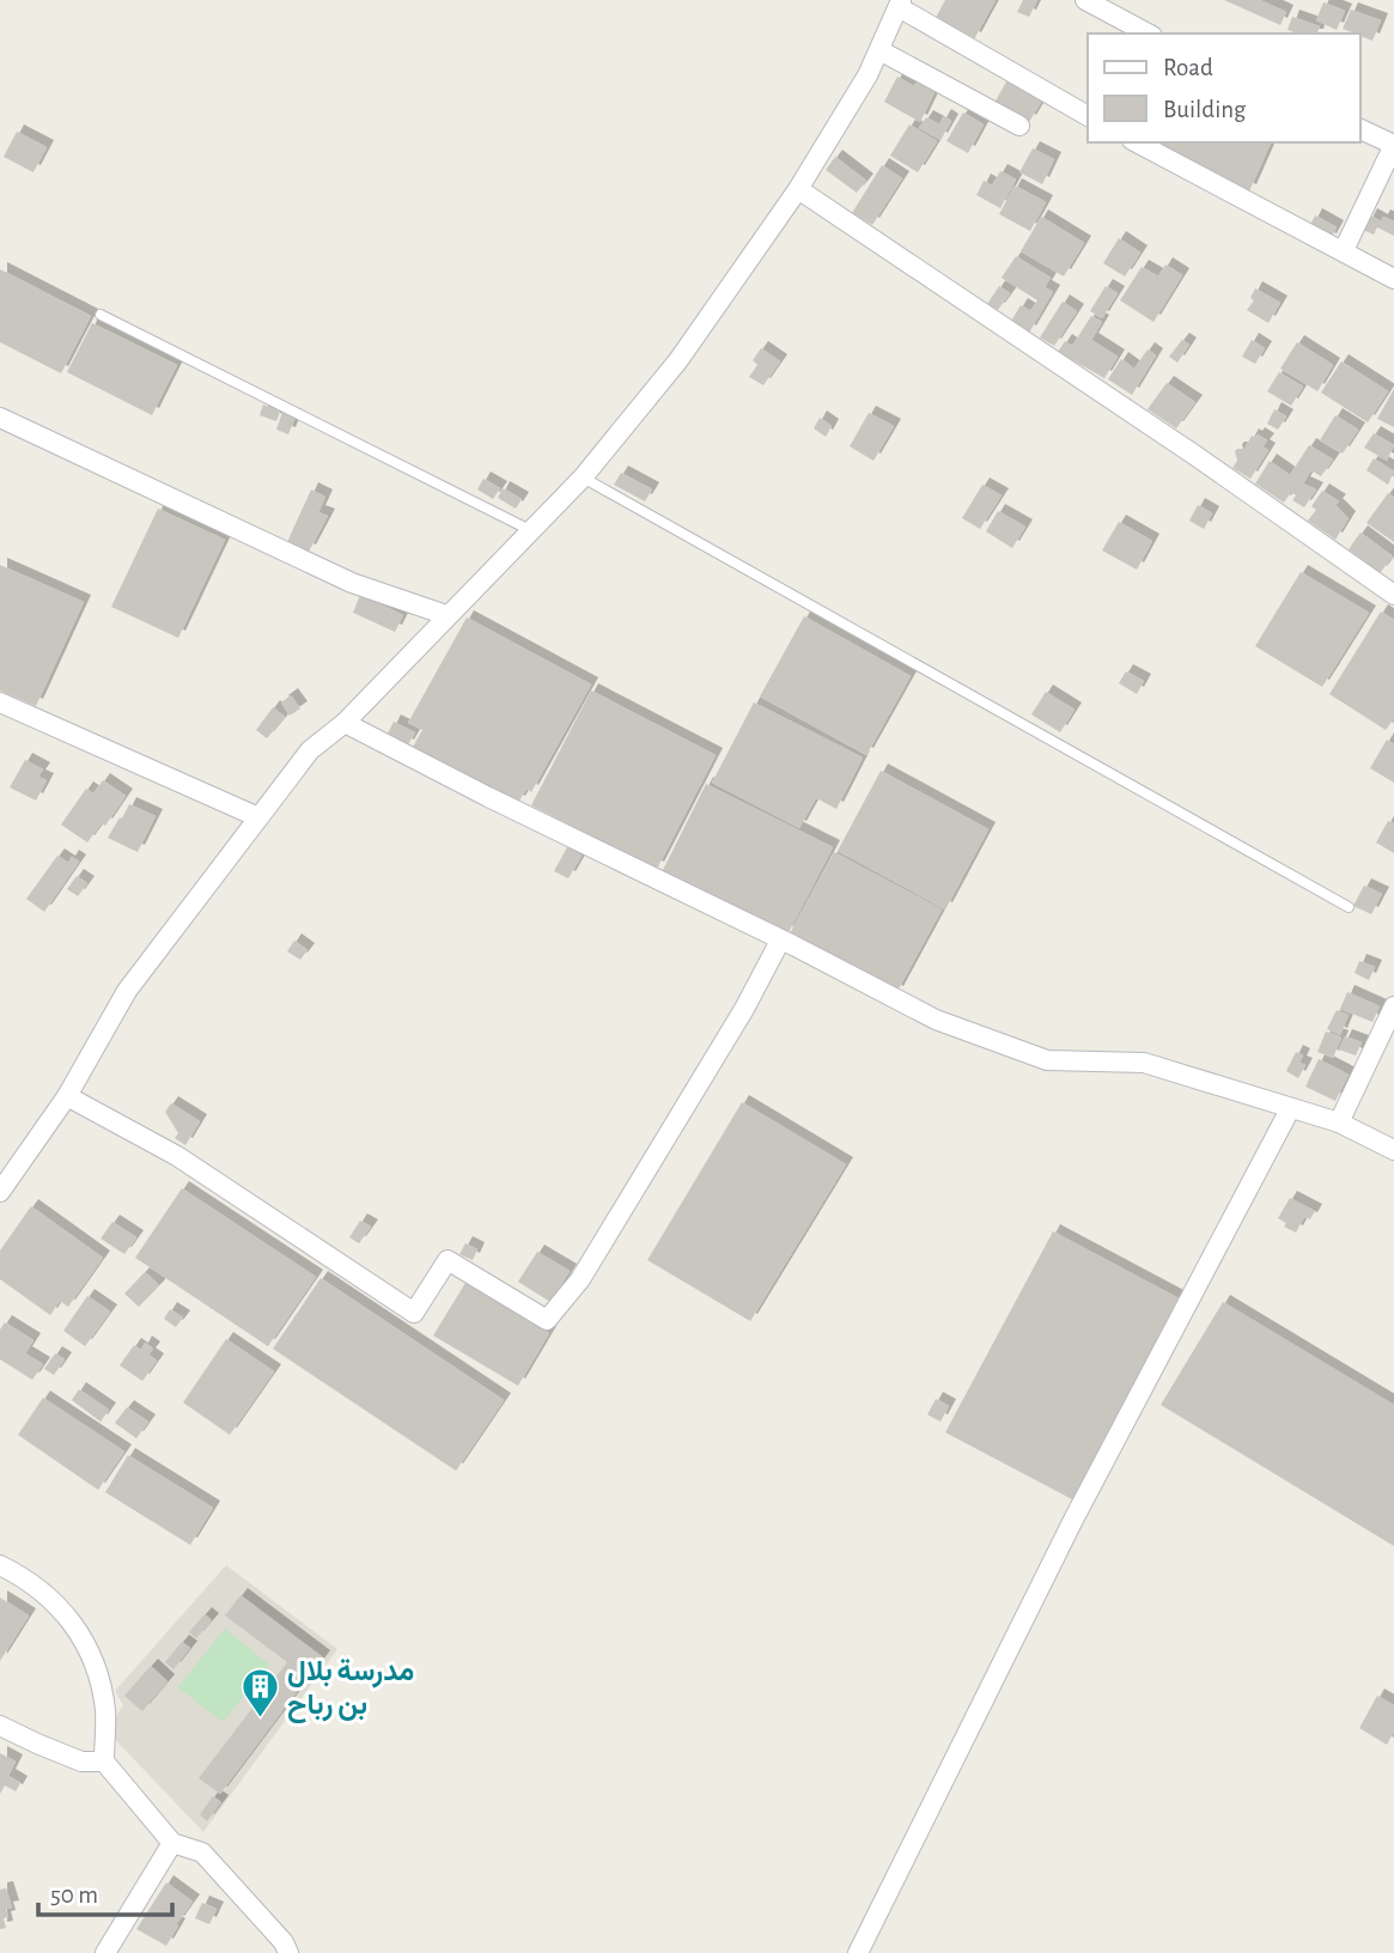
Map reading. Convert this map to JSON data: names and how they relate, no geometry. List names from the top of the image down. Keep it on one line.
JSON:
{"places":{"building":["مدرسة بلال بن رباح"]},"legend":["Road","Building"],"scale_bar":"50 m"}
